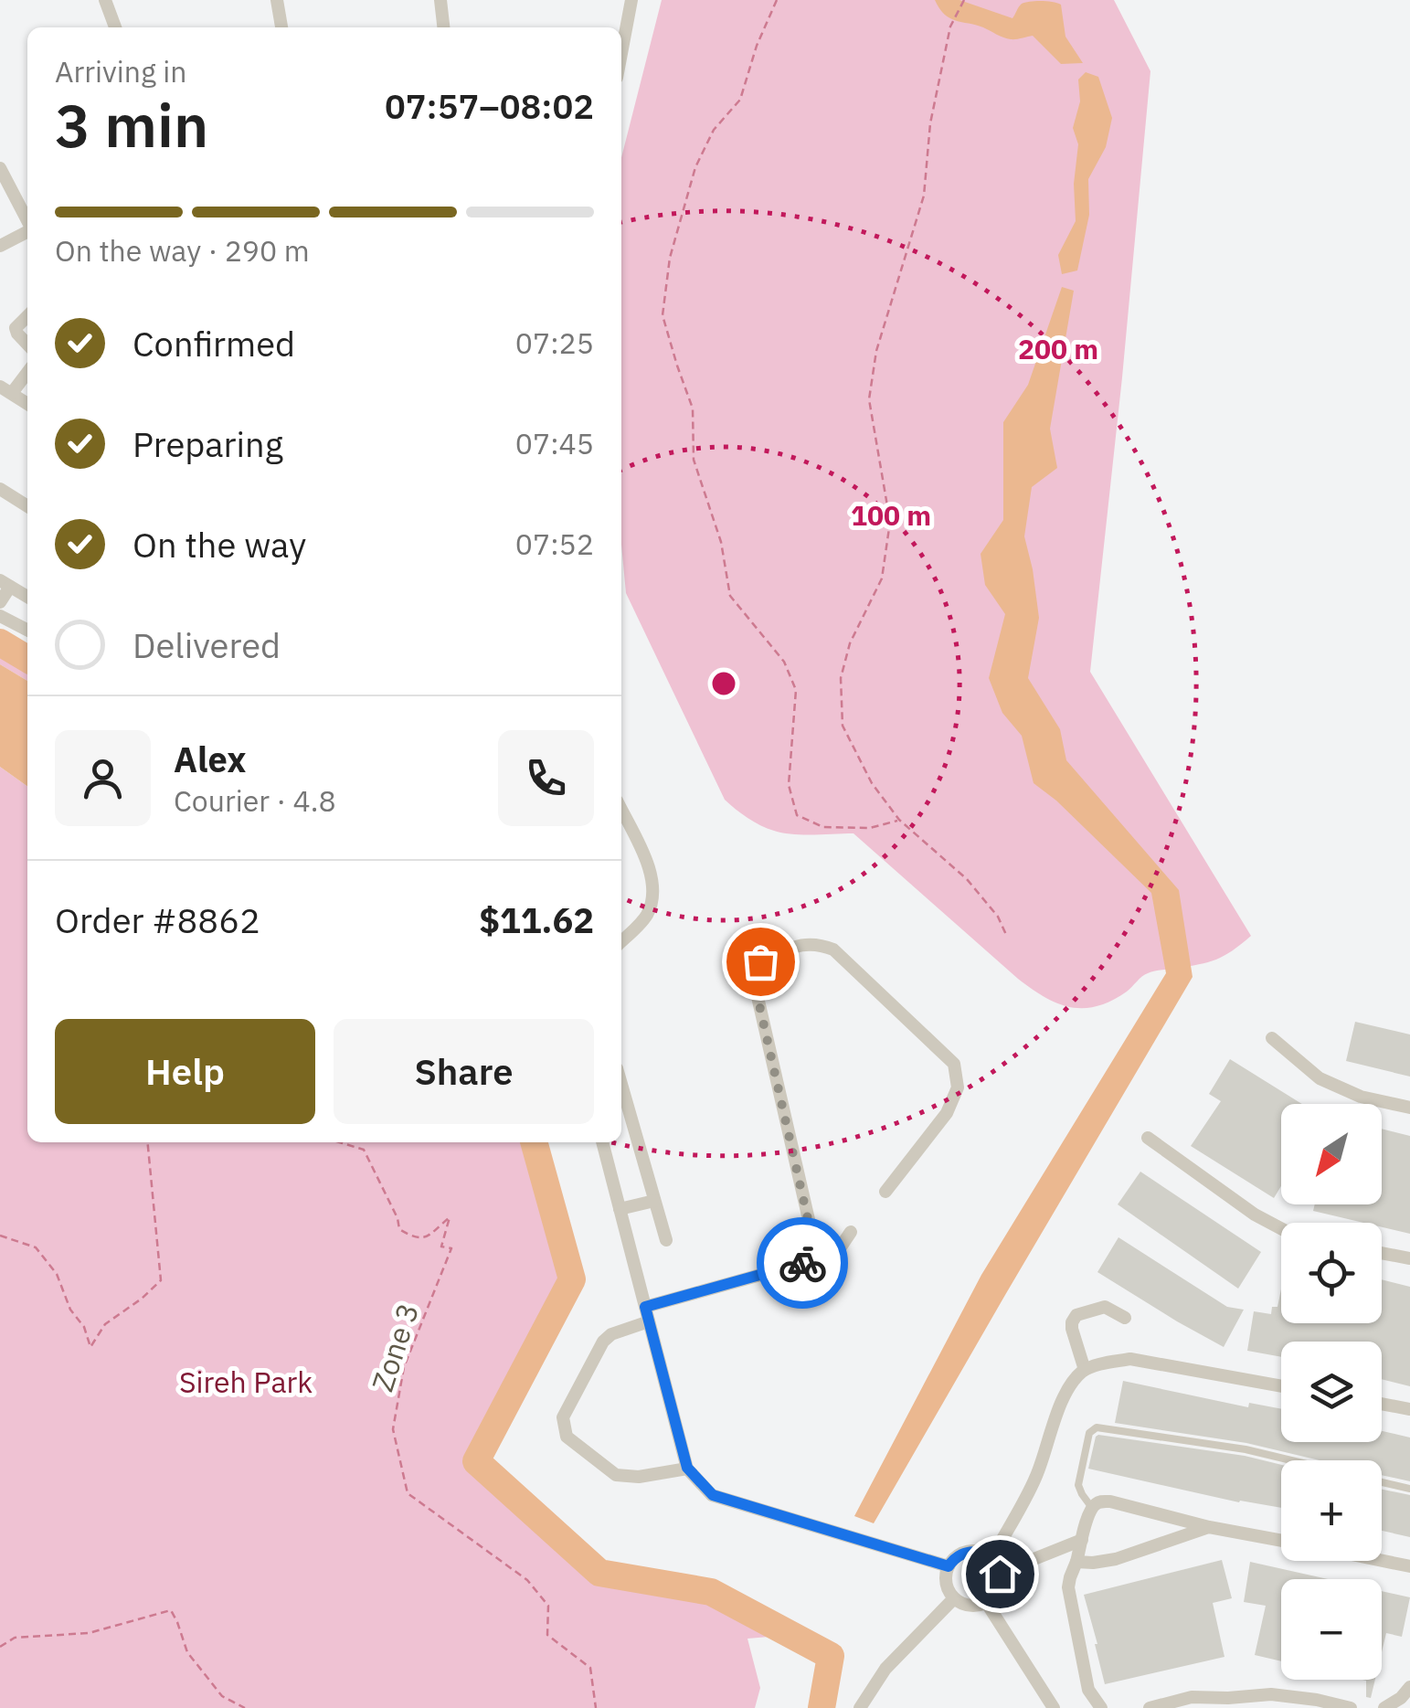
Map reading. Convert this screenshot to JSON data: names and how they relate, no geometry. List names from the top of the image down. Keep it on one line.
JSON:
{"streets":{"path":["Zone 3"]},"parks":["Sireh Park"],"north":"bottom left","page":{"heading":["3 min","Arriving in","07:57–08:02"],"panel":["Alex","Courier · 4.8","Order #8862","$11.62"],"bar":"On the way · 290 m","list":[["Confirmed","07:25"],["Preparing","07:45"],["On the way","07:52"],"Delivered"],"buttons":["Help","Share"],"map_buttons":["+","−"]},"rings":["200 m","100 m"]}
